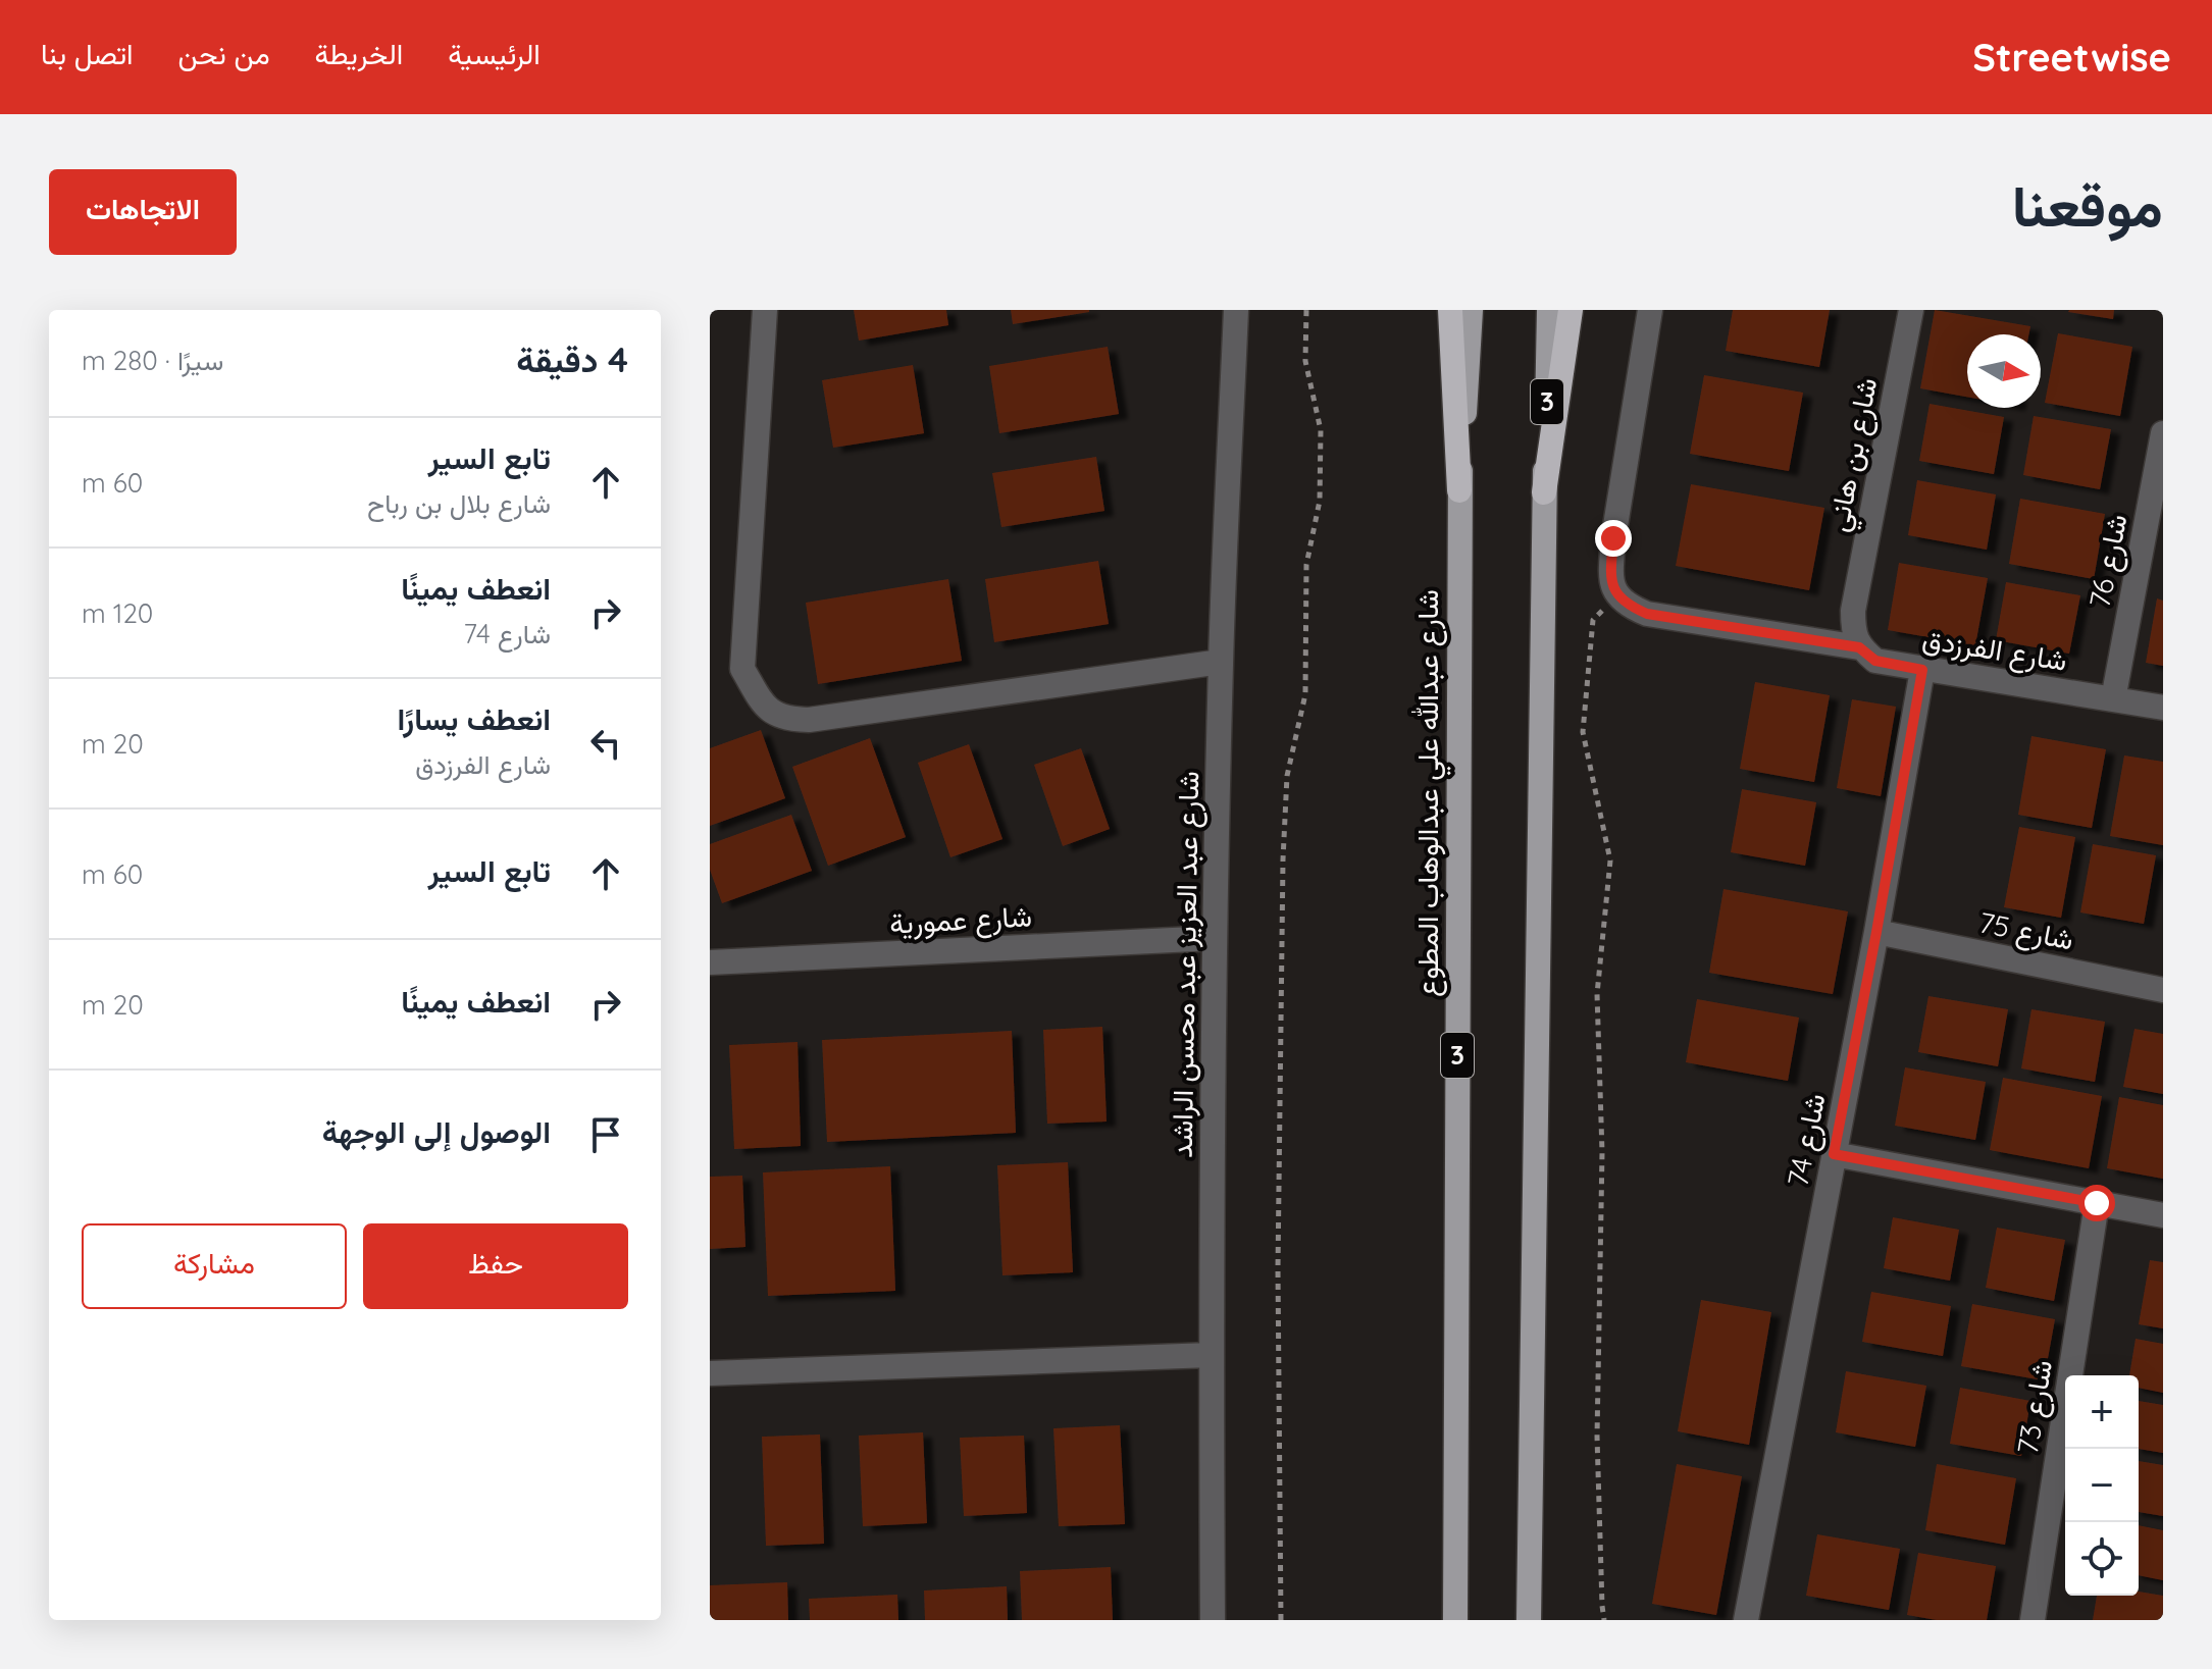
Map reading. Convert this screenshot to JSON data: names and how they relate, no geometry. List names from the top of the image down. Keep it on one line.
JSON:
{"streets":{"main road":["3","شارع عبدالله علي عبدالوهاب المطوع"],"street":["شارع بن هاني","شارع 76","شارع الفرزدق","شارع عمورية","شارع 75","شارع عبد العزيز عبد محسن الراشد","شارع 74","شارع 73"]},"crossings":[["شارع بن هاني","شارع الفرزدق"],["شارع 76","شارع الفرزدق"],["شارع الفرزدق","شارع 74"],["شارع عمورية","شارع عبد العزيز عبد محسن الراشد"],["شارع 75","شارع 74"]],"north":"right","page":{"header":"Streetwise","nav":["الرئيسية","الخريطة","من نحن","اتصل بنا"],"title":"موقعنا","buttons":["الاتجاهات",["حفظ","مشاركة"]],"heading":["4 دقيقة","سيرًا · 280 m"],"list":[["تابع السير","شارع بلال بن رباح","60 m"],["انعطف يمينًا","شارع 74","120 m"],["انعطف يسارًا","شارع الفرزدق","20 m"],["تابع السير","60 m"],["انعطف يمينًا","20 m"],"الوصول إلى الوجهة"],"map_buttons":["+","−"]}}
